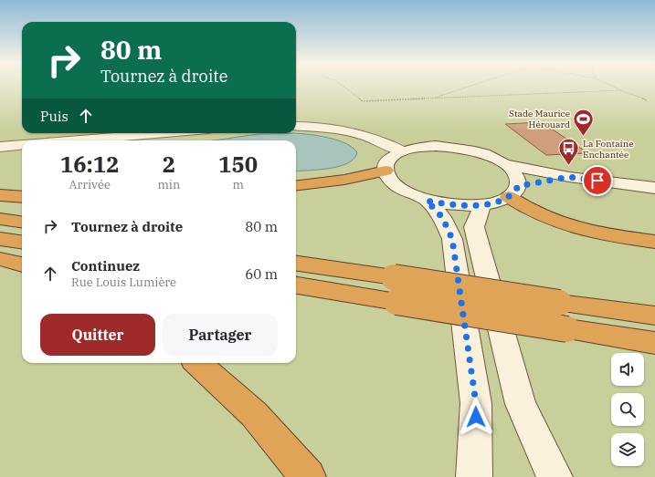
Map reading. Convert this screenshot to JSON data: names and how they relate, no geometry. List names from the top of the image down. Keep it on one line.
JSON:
{"places":{"sports":["Stade Maurice Hérouard"],"bus stop":["La Fontaine Enchantée"]},"page":{"turn":["80 m","Tournez à droite"],"then":"Puis","eta":["16:12","Arrivée","2","min","150","m"],"list":[{"name":"Tournez à droite","value":"80 m"},{"name":"Continuez","note":"Rue Louis Lumière","value":"60 m"}],"buttons":["Quitter","Partager"]}}
